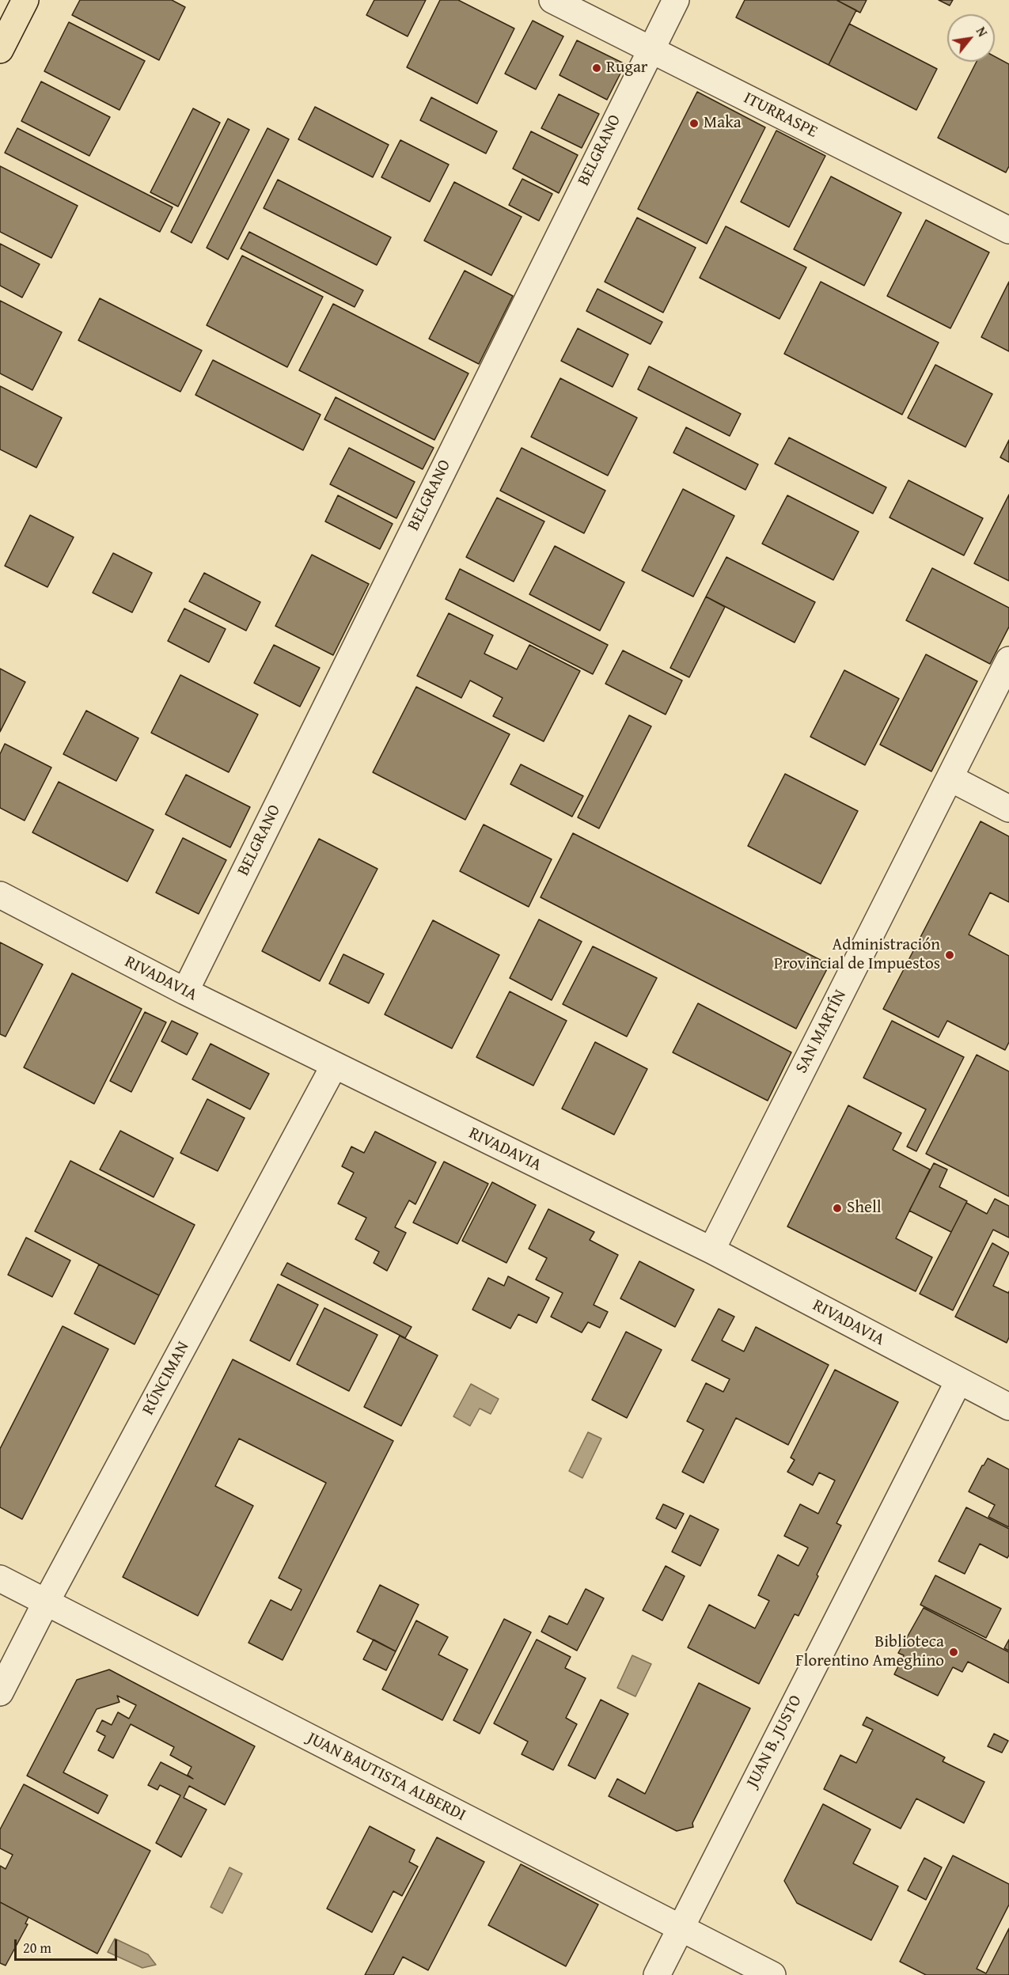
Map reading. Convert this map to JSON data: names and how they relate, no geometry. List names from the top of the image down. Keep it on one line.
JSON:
{"streets":{"street":["ITURRASPE","BELGRANO","RIVADAVIA","SAN MARTÍN","RÚNCIMAN","JUAN B. JUSTO","JUAN BAUTISTA ALBERDI"]},"crossings":[["ITURRASPE","BELGRANO"],["BELGRANO","RIVADAVIA"],["RIVADAVIA","SAN MARTÍN"],["RIVADAVIA","RÚNCIMAN"],["RIVADAVIA","JUAN B. JUSTO"],["RÚNCIMAN","JUAN BAUTISTA ALBERDI"],["JUAN B. JUSTO","JUAN BAUTISTA ALBERDI"]],"places":["Rugar","Maka","Administración Provincial de Impuestos","Shell","Biblioteca Florentino Ameghino"],"scale_bar":"20 m","north":"top right"}
